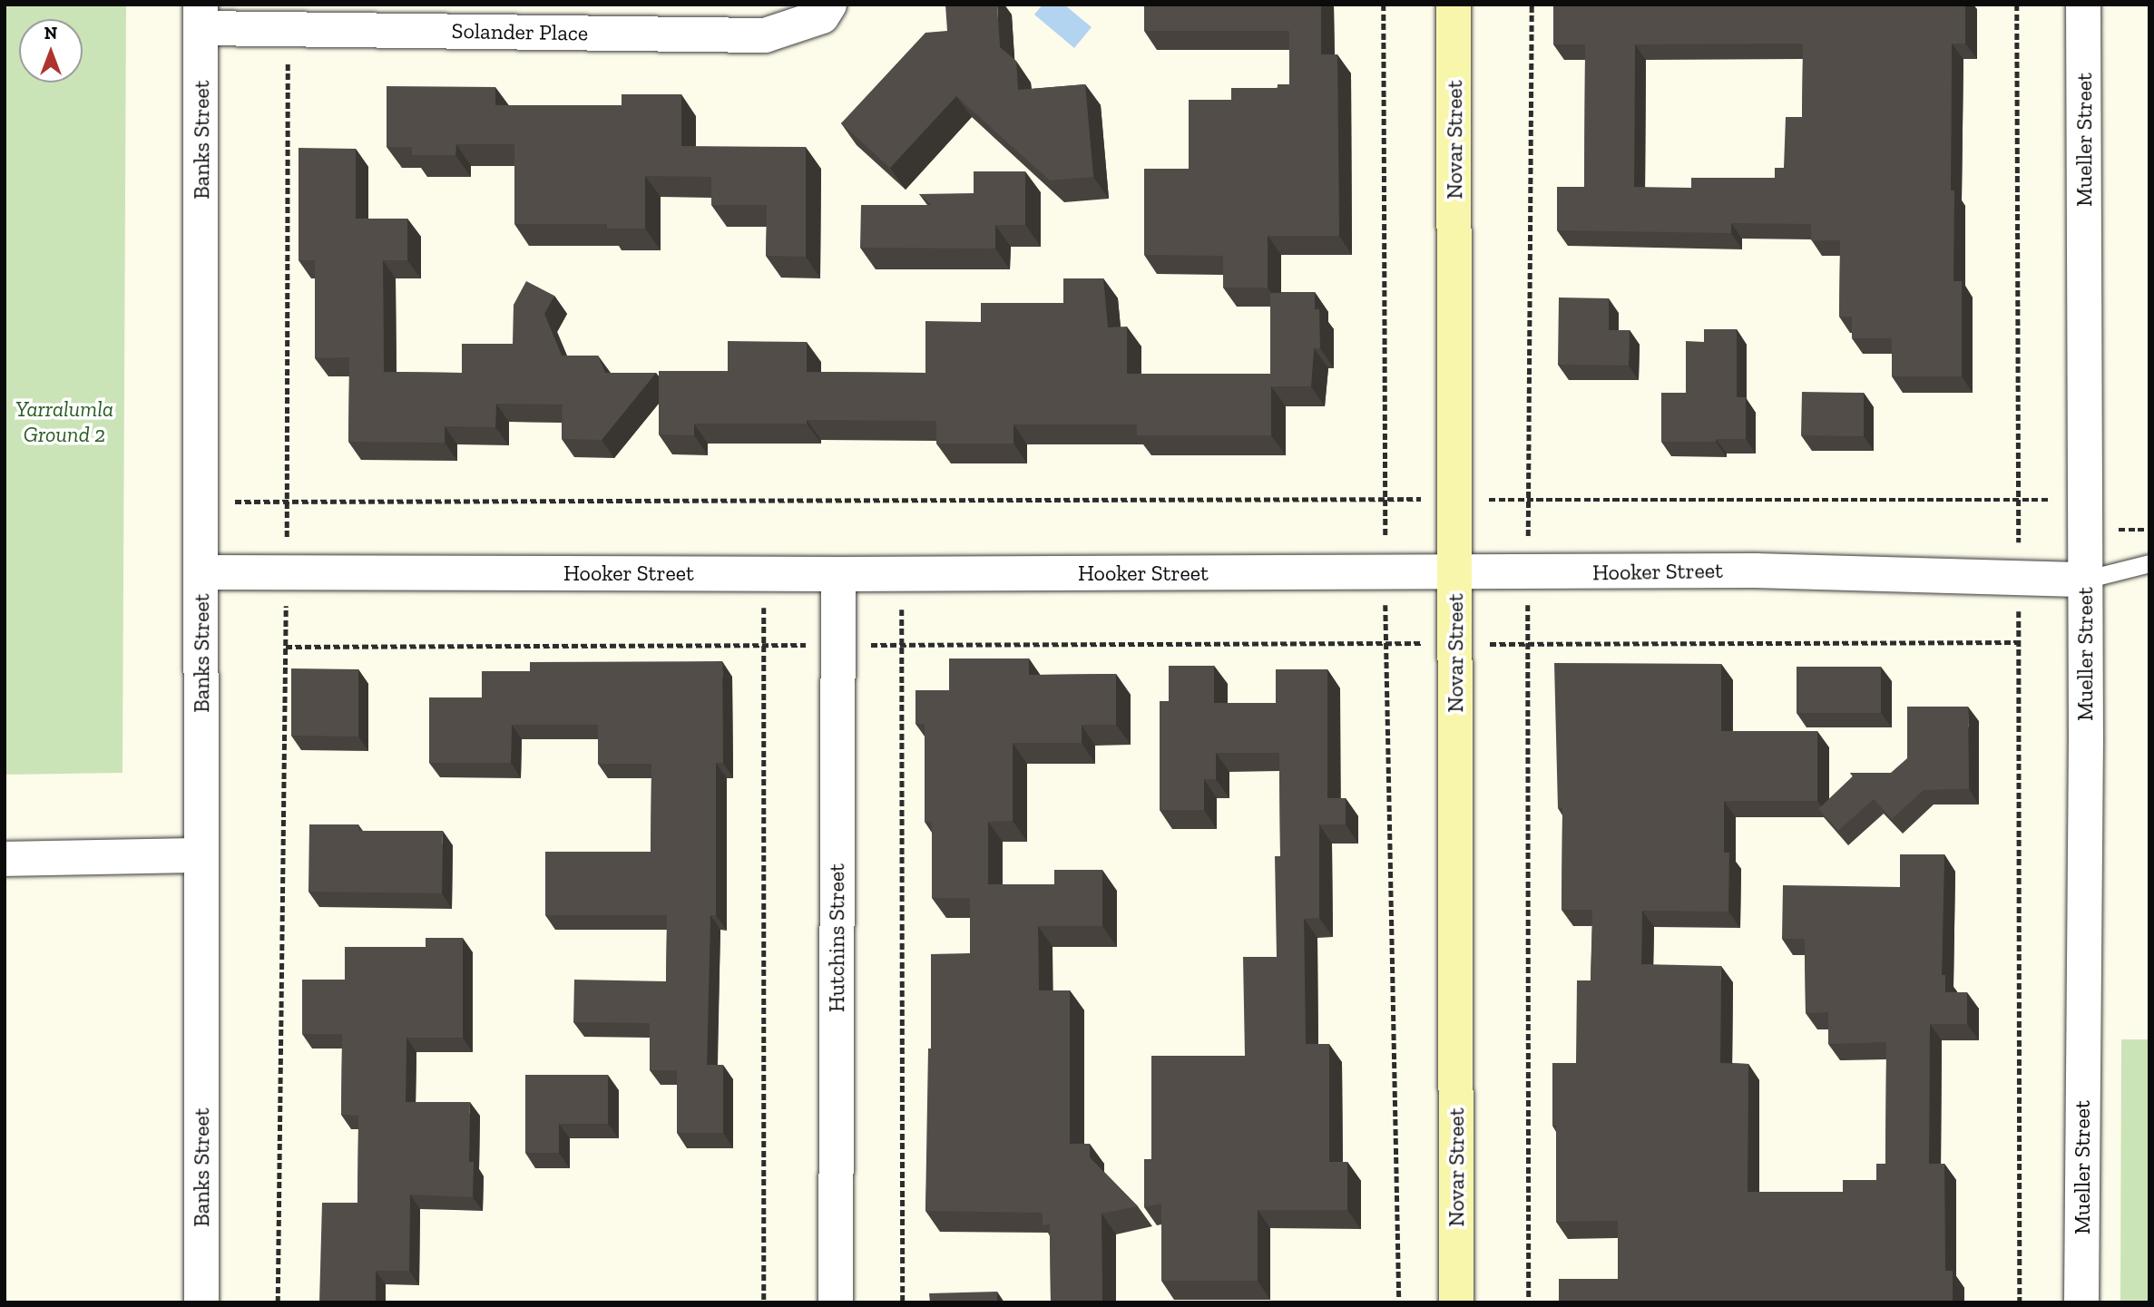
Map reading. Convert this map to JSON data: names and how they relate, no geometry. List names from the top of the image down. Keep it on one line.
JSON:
{"streets":{"main road":["Novar Street"],"street":["Solander Place","Banks Street","Mueller Street","Hooker Street","Hutchins Street"]},"crossings":[["Solander Place","Banks Street"],["Banks Street","Hooker Street"],["Novar Street","Hooker Street"],["Mueller Street","Hooker Street"],["Hooker Street","Hutchins Street"]],"parks":["Yarralumla Ground 2"],"north":"top"}
